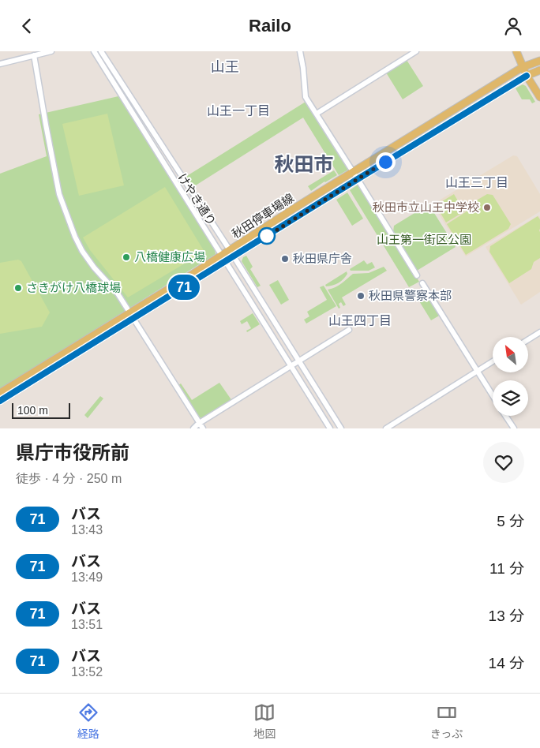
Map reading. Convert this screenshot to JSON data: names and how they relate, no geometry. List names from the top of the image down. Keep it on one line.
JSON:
{"streets":{"main road":["秋田停車場線"],"street":["けやき通り"]},"crossings":[["けやき通り","秋田停車場線"]],"districts":["山王","山王一丁目","秋田市","山王三丁目","山王四丁目"],"parks":["山王第一街区公園"],"places":["秋田市立山王中学校","八橋健康広場","秋田県庁舎","さきがけ八橋球場","秋田県警察本部"],"lines":["bus line 71"],"scale_bar":"100 m","north":"top left","page":{"header":"Railo","on_map":"71","scale":"100 m","heading":["県庁市役所前","徒歩 · 4 分 · 250 m"],"list":[{"mark":"71","name":"バス","note":"13:43","value":"5 分"},{"mark":"71","name":"バス","note":"13:49","value":"11 分"},{"mark":"71","name":"バス","note":"13:51","value":"13 分"},{"mark":"71","name":"バス","note":"13:52","value":"14 分"}],"tabs":["経路","地図","きっぷ"]}}
